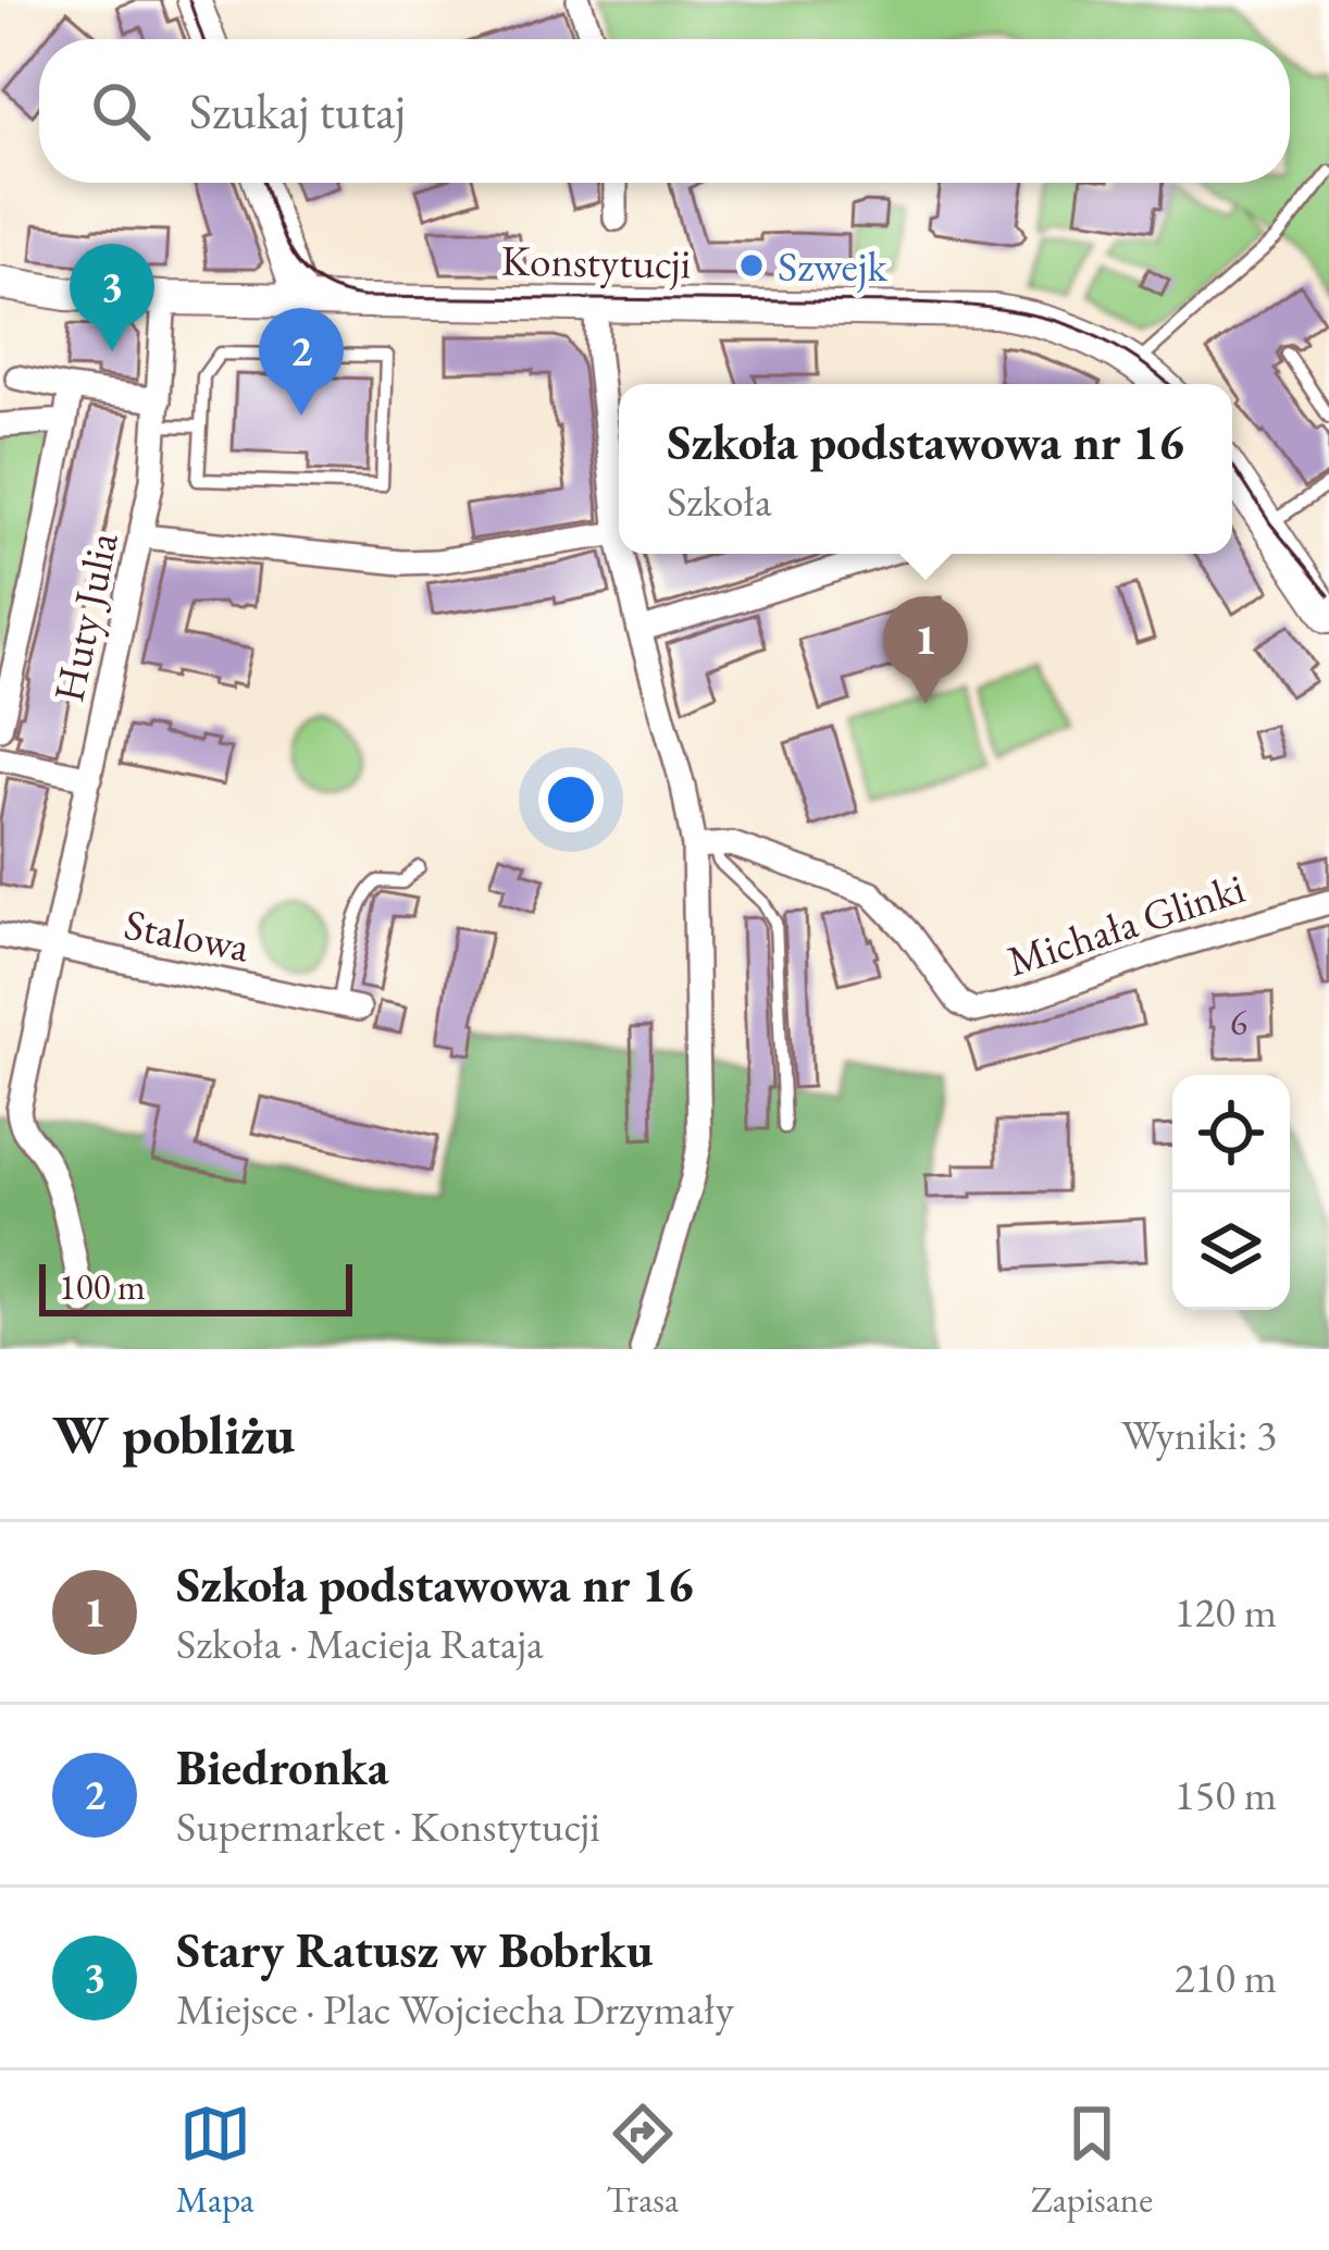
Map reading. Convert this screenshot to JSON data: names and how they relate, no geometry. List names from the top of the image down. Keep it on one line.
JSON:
{"streets":{"street":["Konstytucji","Huty Julia","Michała Glinki","Stalowa"]},"crossings":[["Konstytucji","Huty Julia"],["Huty Julia","Stalowa"]],"places":["Szwejk"],"house_numbers":["6"],"scale_bar":"100 m","page":{"search":"Szukaj tutaj","pins":["3","2","1"],"popup":["Szkoła podstawowa nr 16","Szkoła"],"scale":"100 m","heading":["W pobliżu","Wyniki: 3"],"list":[{"mark":"1","name":"Szkoła podstawowa nr 16","note":"Szkoła · Macieja Rataja","value":"120 m"},{"mark":"2","name":"Biedronka","note":"Supermarket · Konstytucji","value":"150 m"},{"mark":"3","name":"Stary Ratusz w Bobrku","note":"Miejsce · Plac Wojciecha Drzymały","value":"210 m"}],"nav":["Mapa","Trasa","Zapisane"]}}
